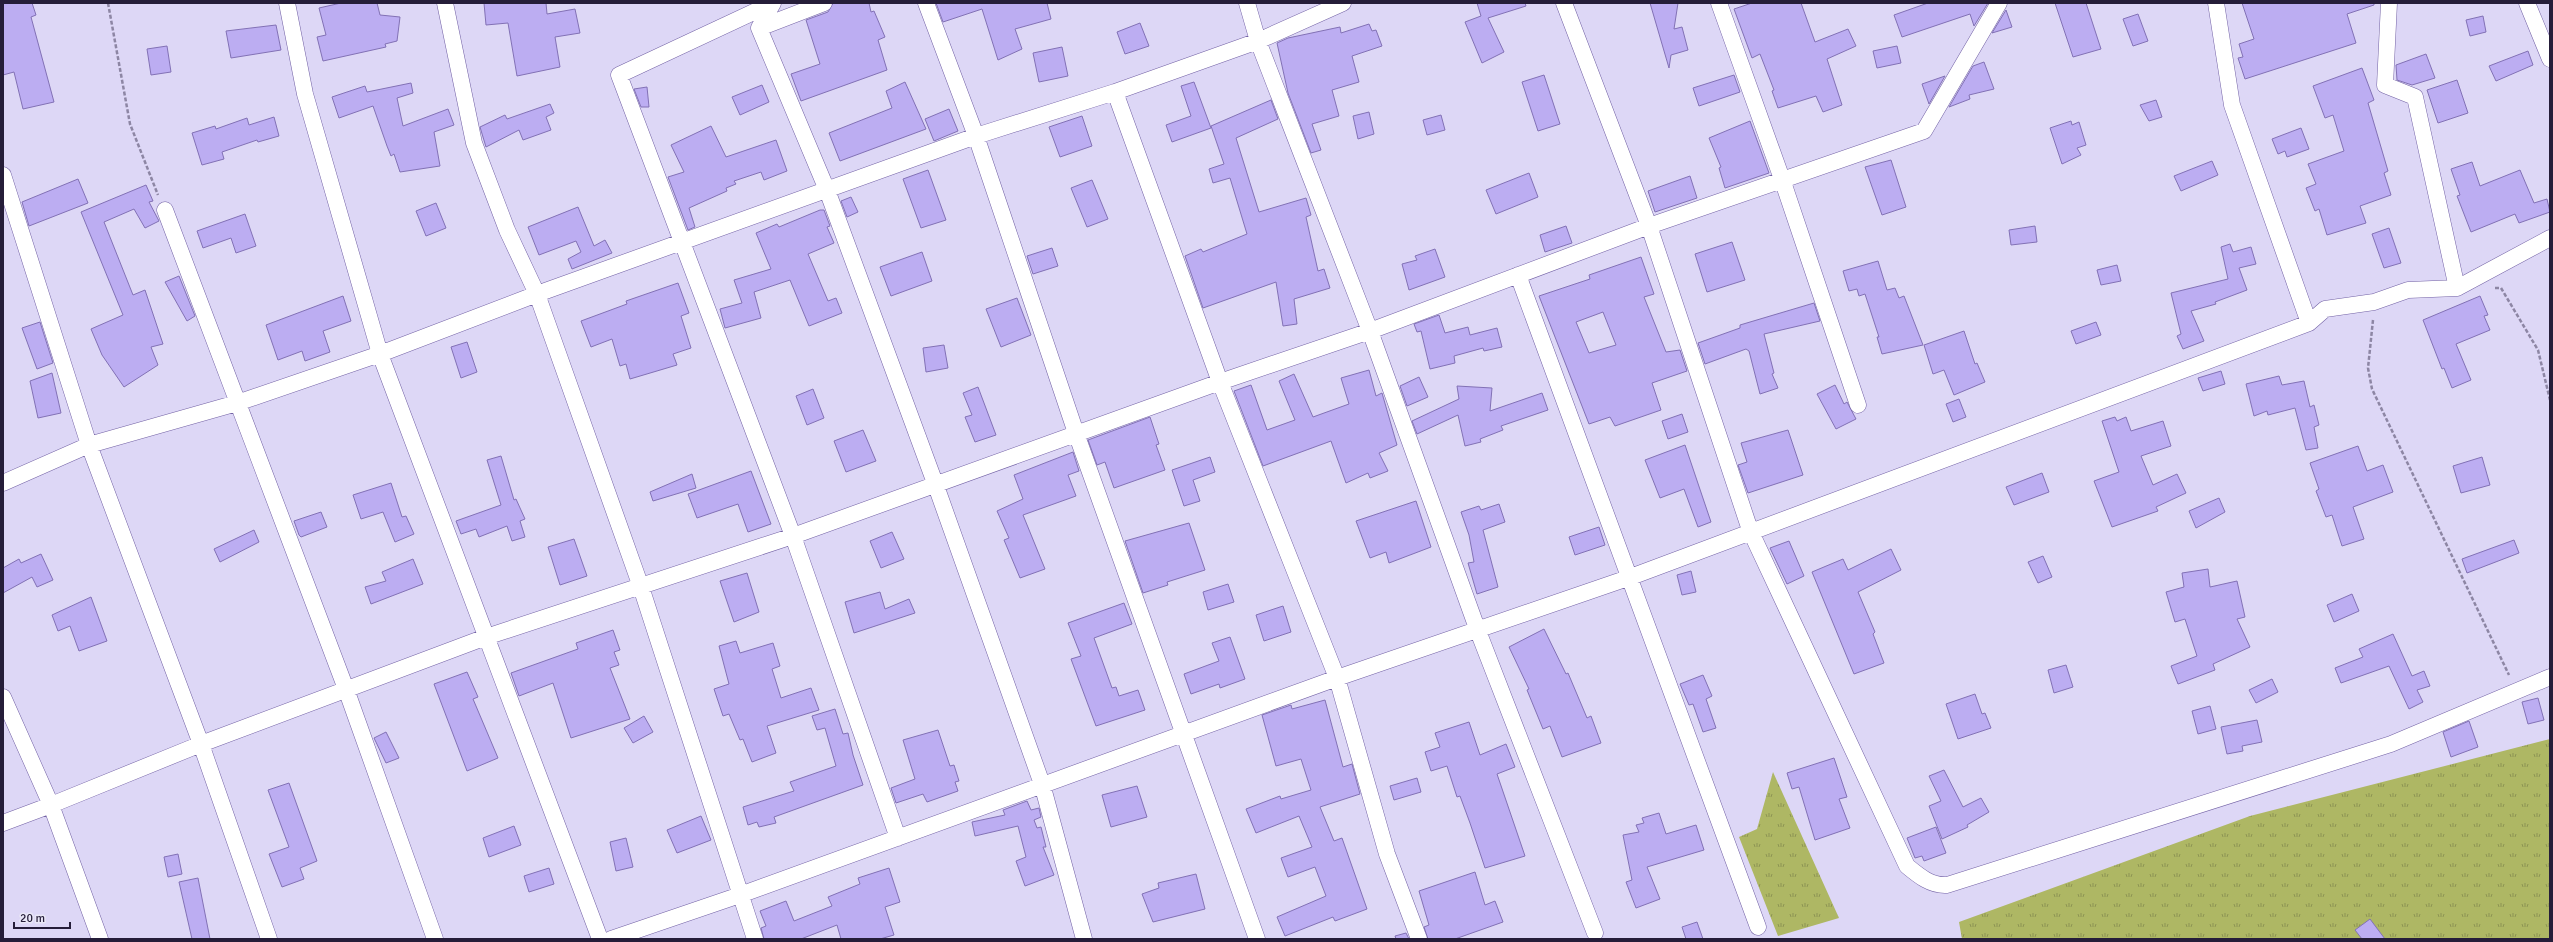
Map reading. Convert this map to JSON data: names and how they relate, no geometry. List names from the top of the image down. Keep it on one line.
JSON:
{"scale_bar":"20 m"}
